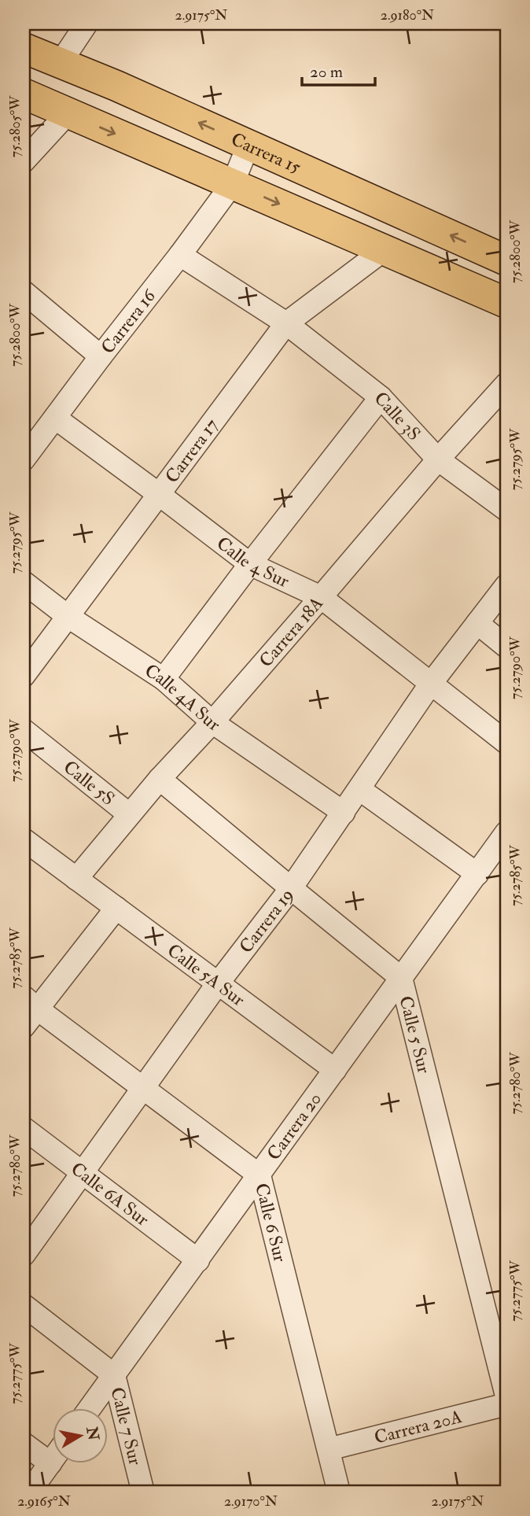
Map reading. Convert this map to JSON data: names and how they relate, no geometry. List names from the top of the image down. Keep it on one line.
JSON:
{"streets":{"main road":["Carrera 15"],"street":["Carrera 16","Calle 3S","Carrera 17","Calle 4 Sur","Carrera 18A","Calle 4A Sur","Calle 5S","Carrera 19","Calle 5A Sur","Calle 5 Sur","Carrera 20","Calle 6A Sur","Calle 6 Sur","Calle 7 Sur","Carrera 20A"]},"crossings":[["Carrera 15","Carrera 16"],["Carrera 16","Calle 3S"],["Carrera 16","Calle 4 Sur"],["Calle 3S","Carrera 17"],["Calle 3S","Carrera 18A"],["Carrera 17","Calle 4 Sur"],["Carrera 17","Calle 4A Sur"],["Calle 4 Sur","Carrera 18A"],["Calle 4 Sur","Carrera 19"],["Carrera 18A","Calle 4A Sur"],["Carrera 18A","Calle 5S"],["Carrera 18A","Calle 5A Sur"],["Carrera 18A","Calle 5 Sur"],["Calle 4A Sur","Carrera 19"],["Carrera 19","Calle 5A Sur"],["Carrera 19","Calle 5 Sur"],["Carrera 19","Calle 6A Sur"],["Carrera 19","Calle 6 Sur"],["Calle 5A Sur","Carrera 20"],["Calle 5 Sur","Carrera 20"],["Carrera 20","Calle 6A Sur"],["Carrera 20","Calle 6 Sur"],["Carrera 20","Calle 7 Sur"],["Calle 6 Sur","Carrera 20A"]],"scale_bar":"20 m","north":"right","coordinates":["2.9175°N","2.9180°N","75.2805°W","75.2800°W","75.2795°W","75.2790°W","75.2785°W","75.2780°W","75.2775°W","2.9165°N","2.9170°N"]}
